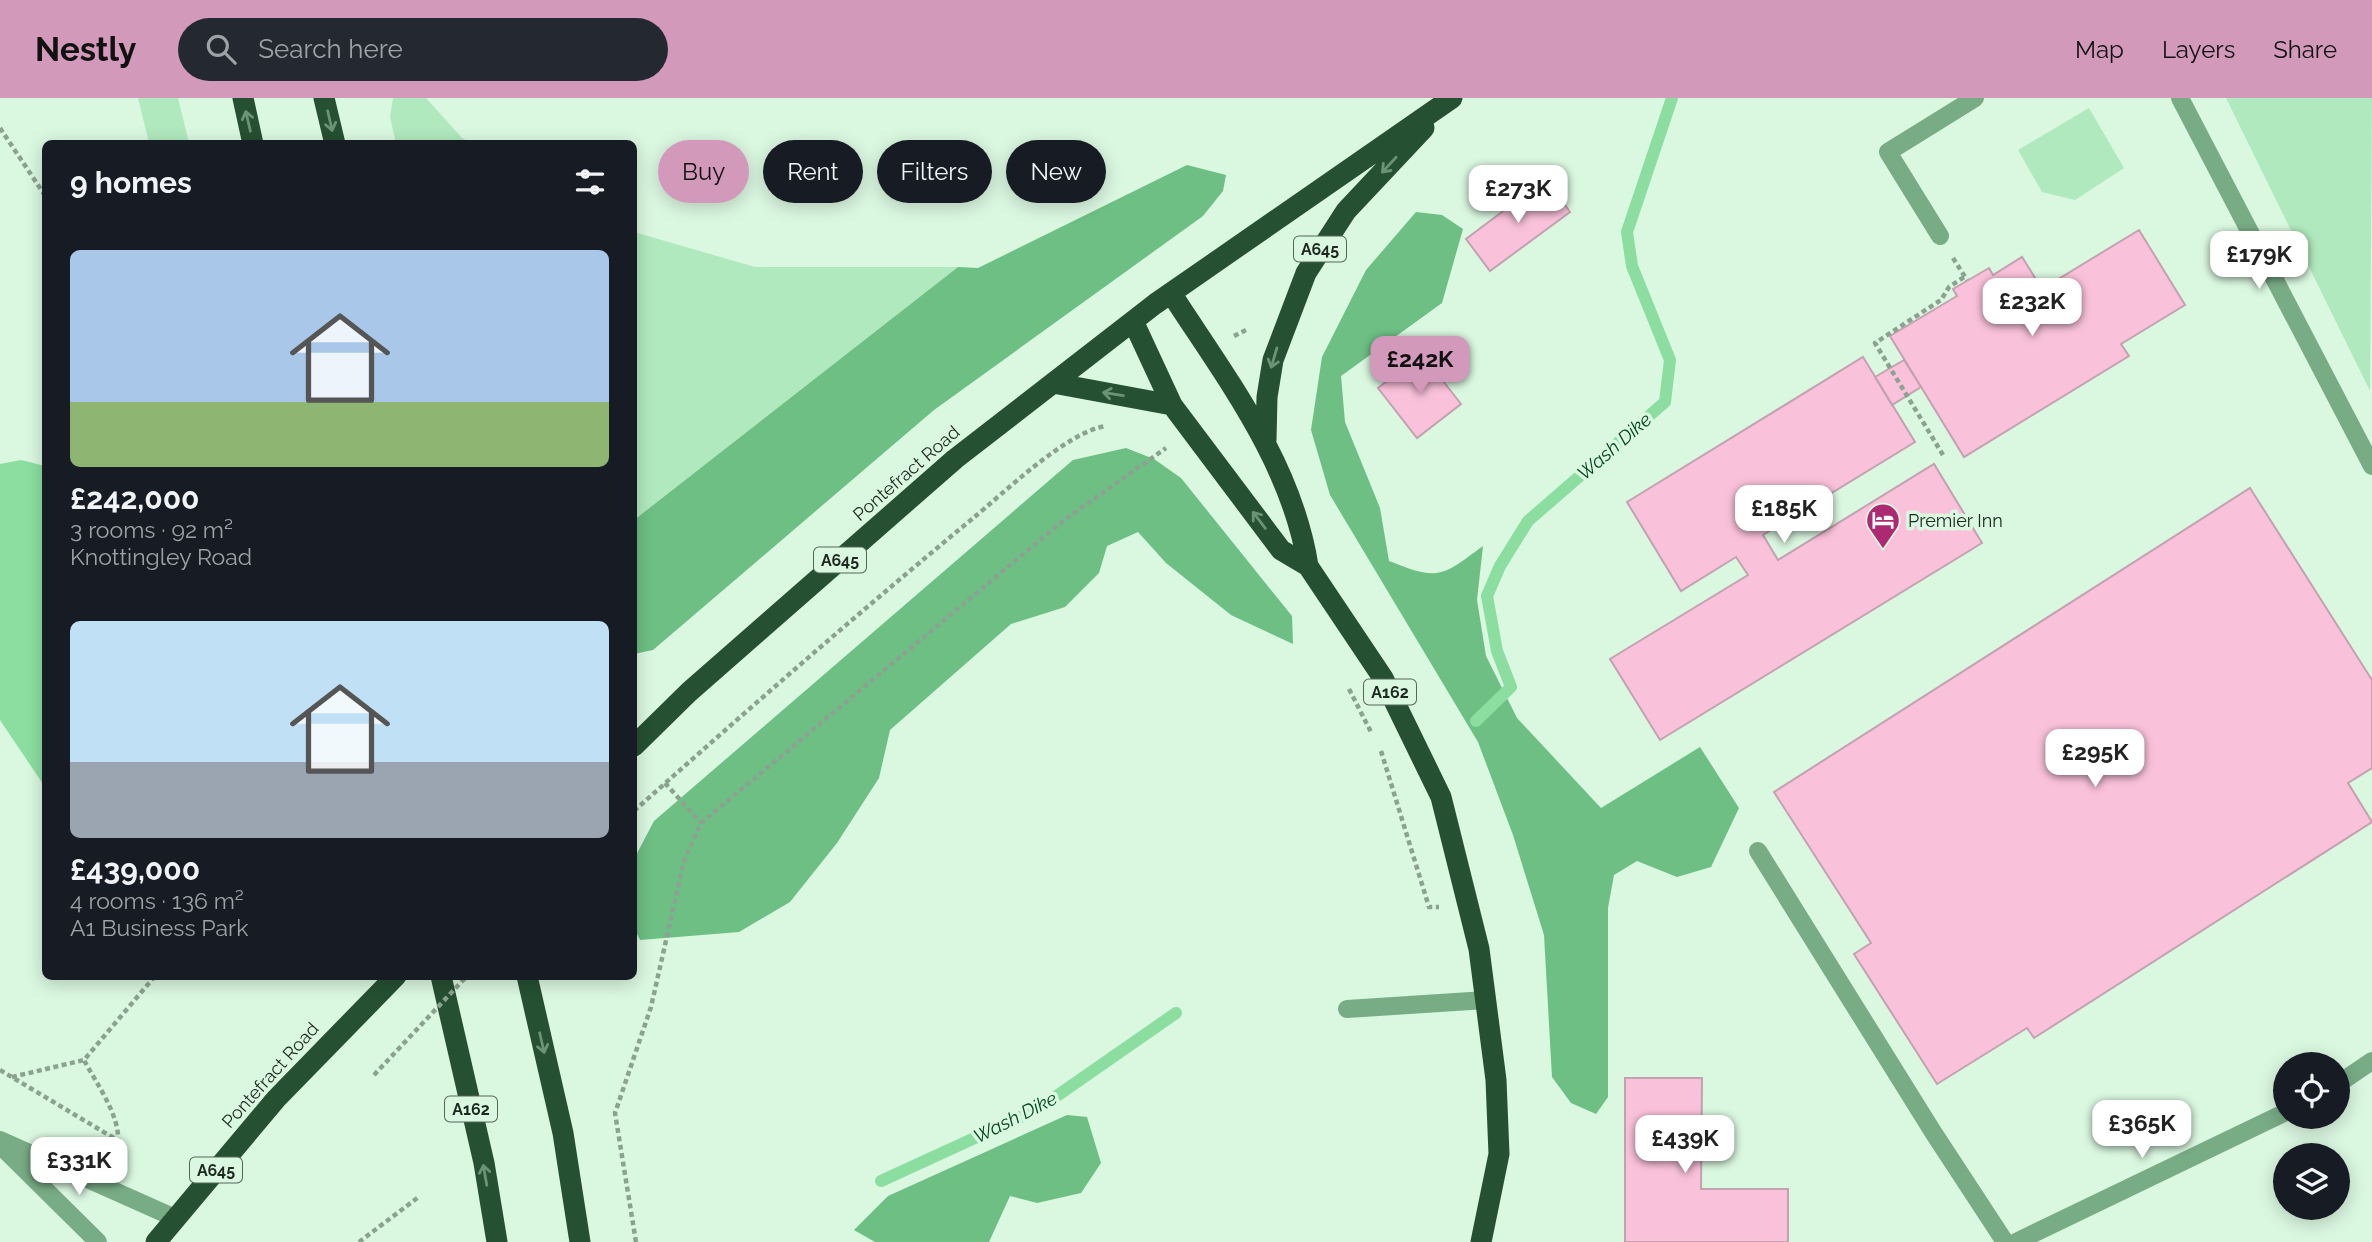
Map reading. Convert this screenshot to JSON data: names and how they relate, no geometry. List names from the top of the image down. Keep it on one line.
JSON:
{"streets":{"highway":["A645","Pontefract Road","A162"]},"crossings":[["A645","Pontefract Road"],["A645","A162"],["Pontefract Road","A162"]],"water":["Wash Dike"],"places":{"hotel":["Premier Inn"]},"page":{"header":"Nestly","search":"Search here","nav":["Map","Layers","Share"],"chip":["Buy","Rent","Filters","New"],"heading":"9 homes","price":["£273K","£179K","£232K","£242K","£185K","£295K","£365K","£439K","£331K"],"list":[{"name":"£242,000","note":"3 rooms · 92 m² · Knottingley Road"},{"name":"£439,000","note":"4 rooms · 136 m² · A1 Business Park"}]}}
